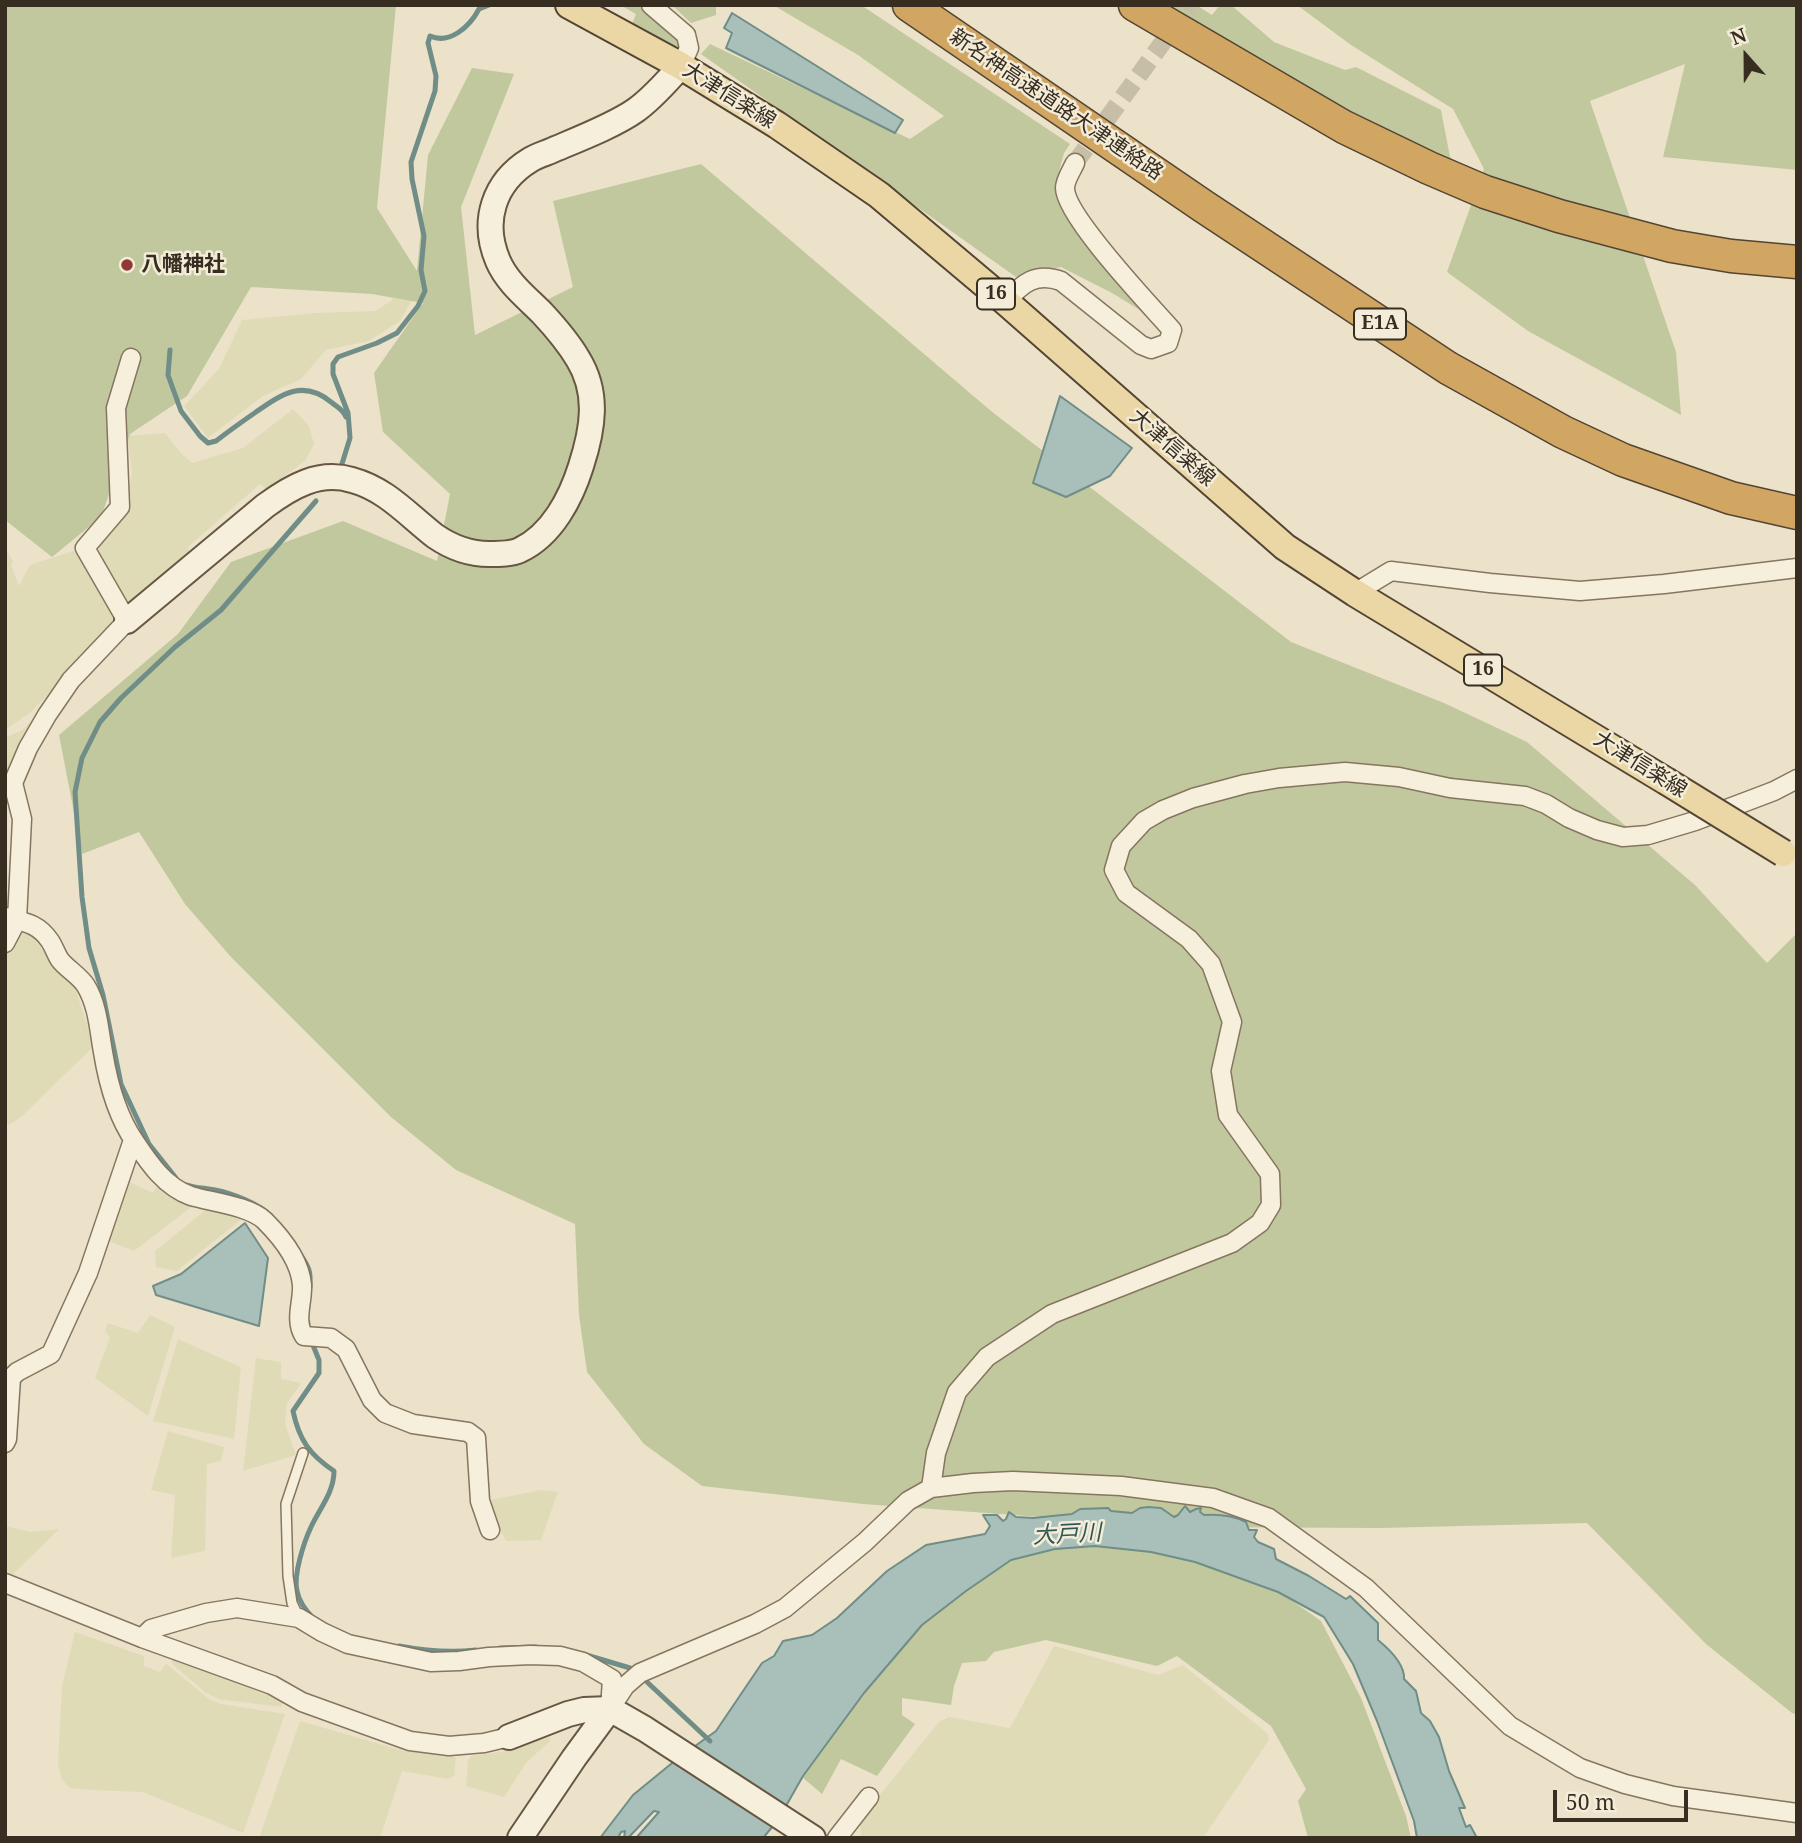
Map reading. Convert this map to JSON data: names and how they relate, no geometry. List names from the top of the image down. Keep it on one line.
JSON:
{"streets":{"highway":["新名神高速道路大津連絡路","E1A"],"main road":["大津信楽線","16"]},"water":["大戸川"],"places":["八幡神社"],"scale_bar":"50 m","north":"top"}
